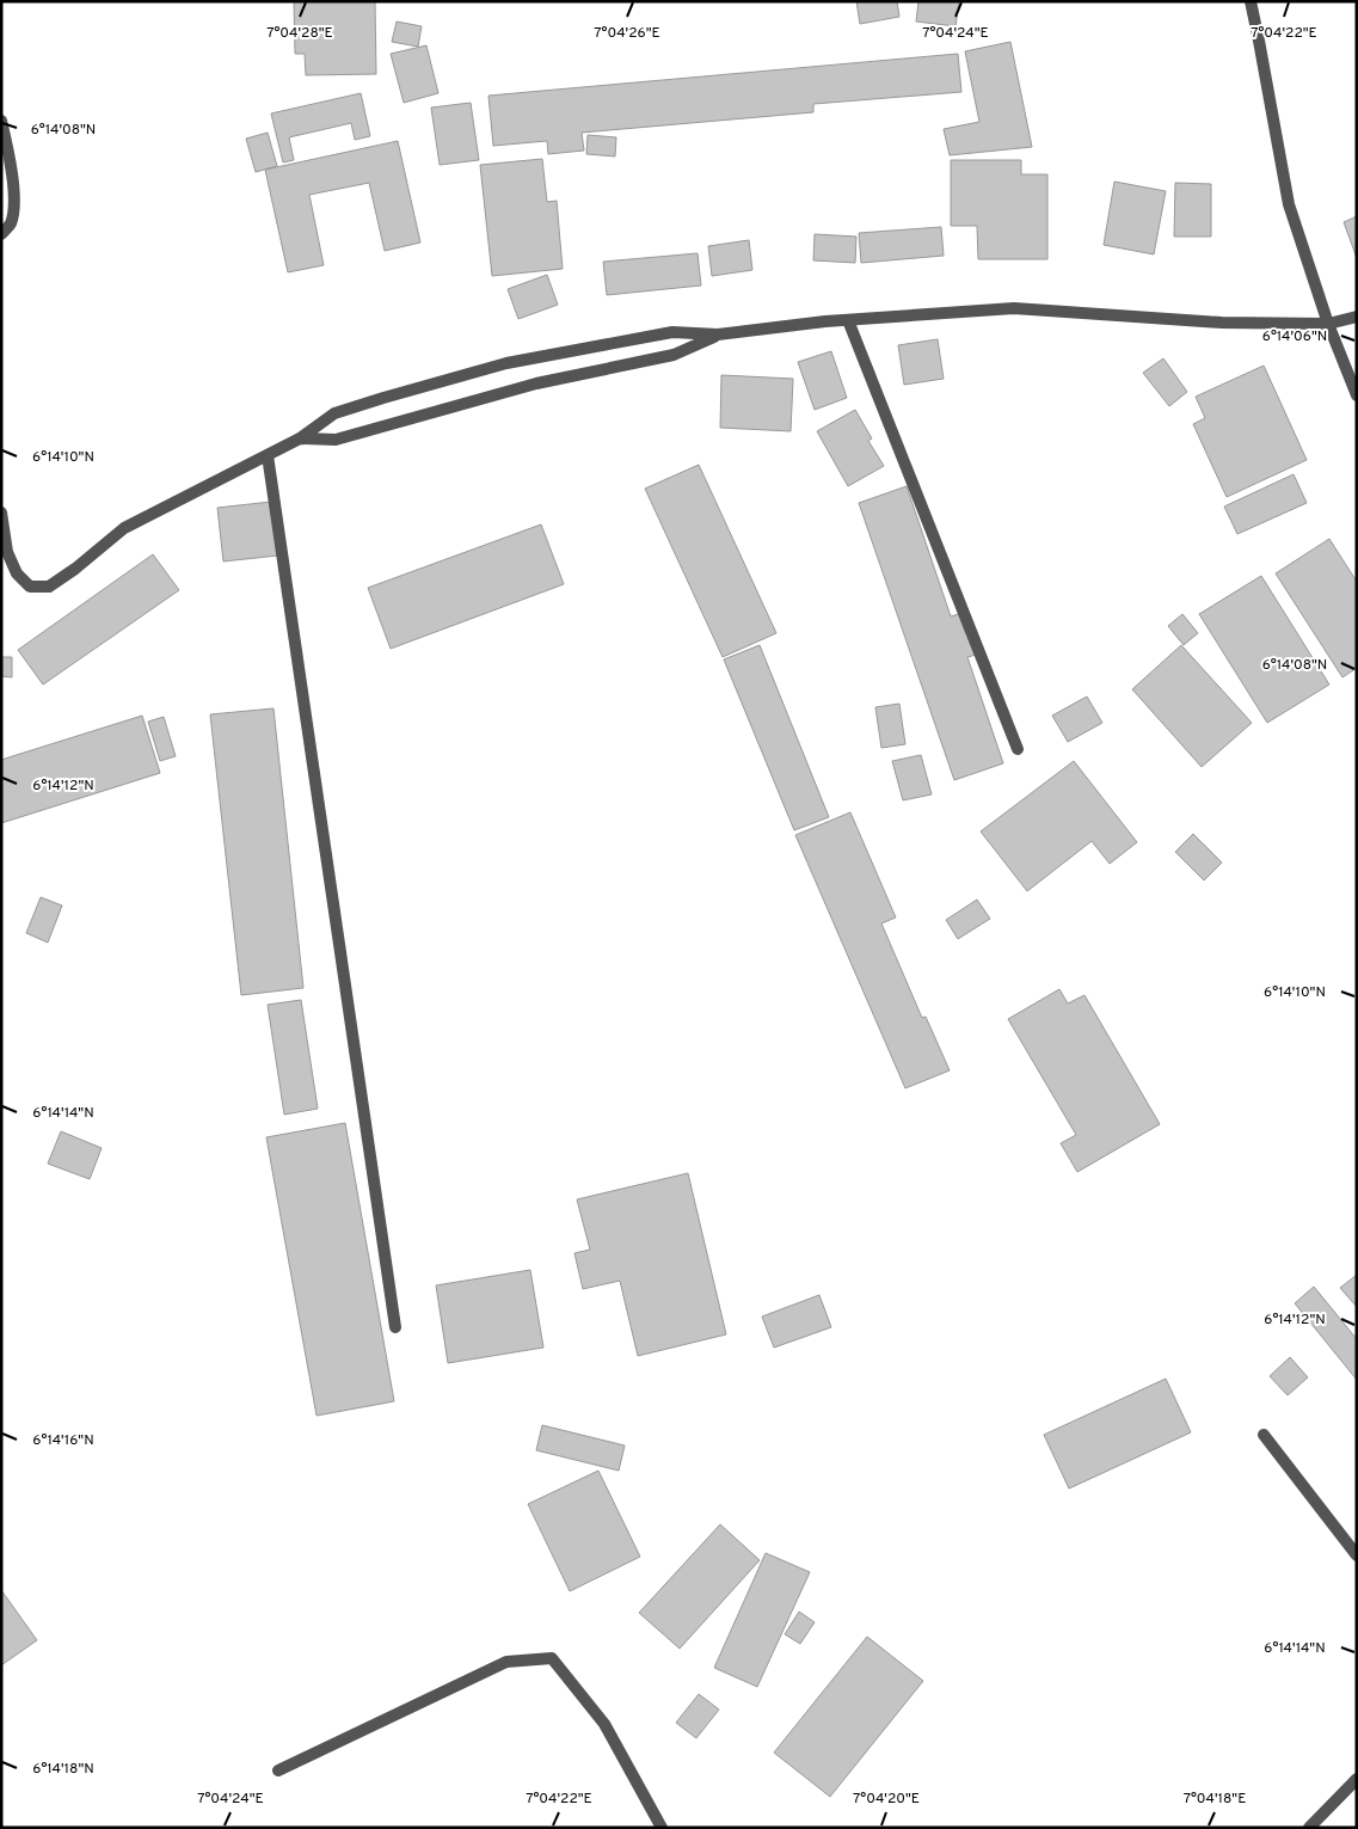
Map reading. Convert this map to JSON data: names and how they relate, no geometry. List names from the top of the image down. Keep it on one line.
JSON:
{"coordinates":["7°04'28\"E","7°04'26\"E","7°04'24\"E","7°04'22\"E","6°14'08\"N","6°14'06\"N","6°14'10\"N","6°14'12\"N","6°14'14\"N","6°14'16\"N","6°14'18\"N","7°04'20\"E","7°04'18\"E"]}
